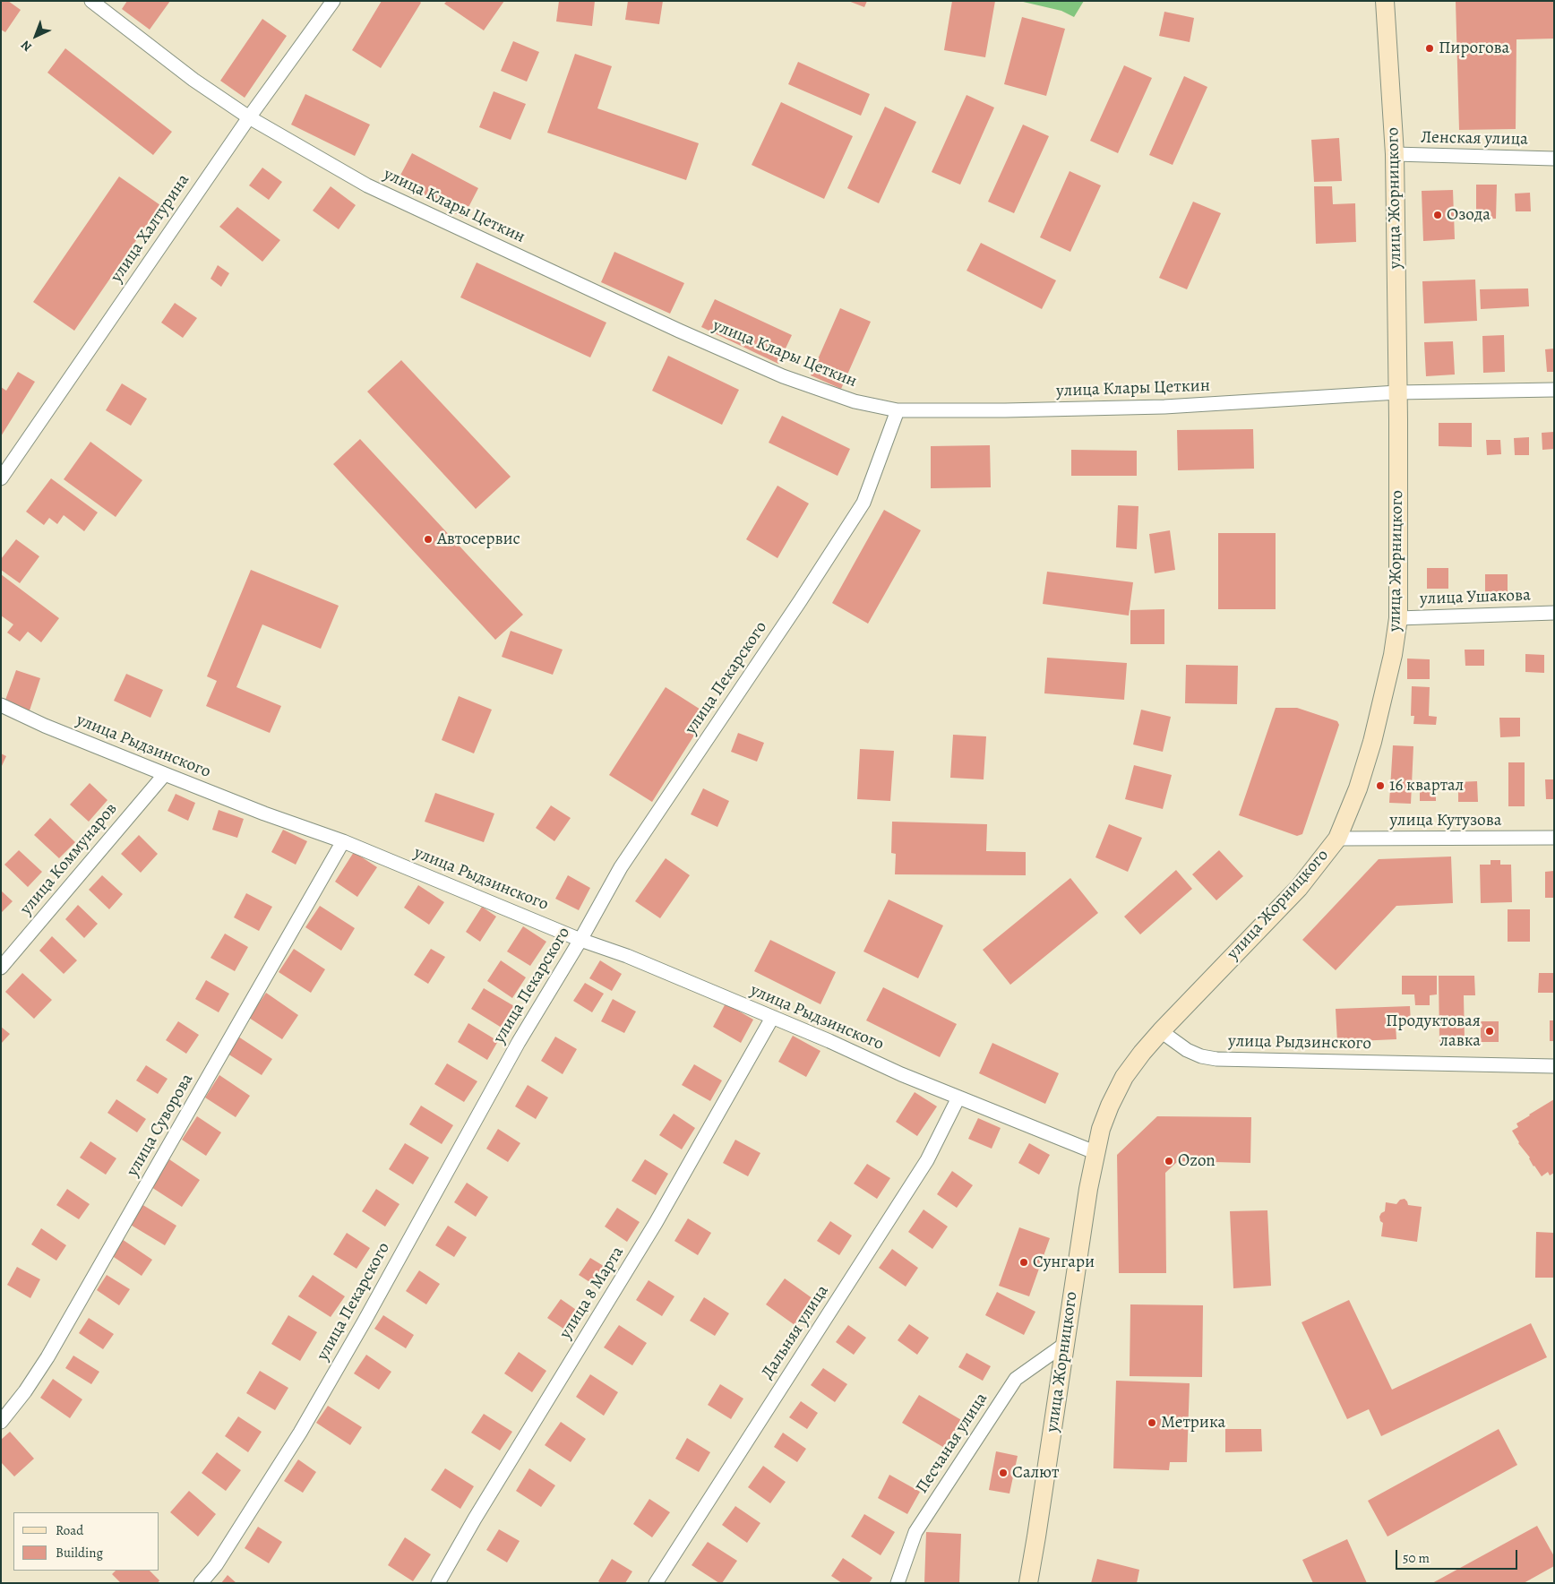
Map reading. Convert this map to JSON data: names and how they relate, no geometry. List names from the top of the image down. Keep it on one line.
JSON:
{"streets":{"main road":["улица Жорницкого"],"street":["Ленская улица","улица Клары Цеткин","улица Халтурина","улица Ушакова","улица Пекарского","улица Рыдзинского","улица Кутузова","улица Коммунаров","улица Суворова","улица 8 Марта","Дальняя улица","Песчаная улица"]},"crossings":[["Ленская улица","улица Жорницкого"],["улица Жорницкого","улица Клары Цеткин"],["улица Жорницкого","улица Ушакова"],["улица Жорницкого","улица Рыдзинского"],["улица Жорницкого","улица Кутузова"],["улица Жорницкого","Песчаная улица"],["улица Клары Цеткин","улица Халтурина"],["улица Клары Цеткин","улица Пекарского"],["улица Пекарского","улица Рыдзинского"],["улица Рыдзинского","улица Коммунаров"],["улица Рыдзинского","улица Суворова"],["улица Рыдзинского","улица 8 Марта"],["улица Рыдзинского","Дальняя улица"]],"places":["Пирогова","Озода","Автосервис","16 квартал","Продуктовая лавка","Ozon","Сунгари","Метрика","Салют"],"legend":["Road","Building"],"scale_bar":"50 m","north":"bottom left"}
